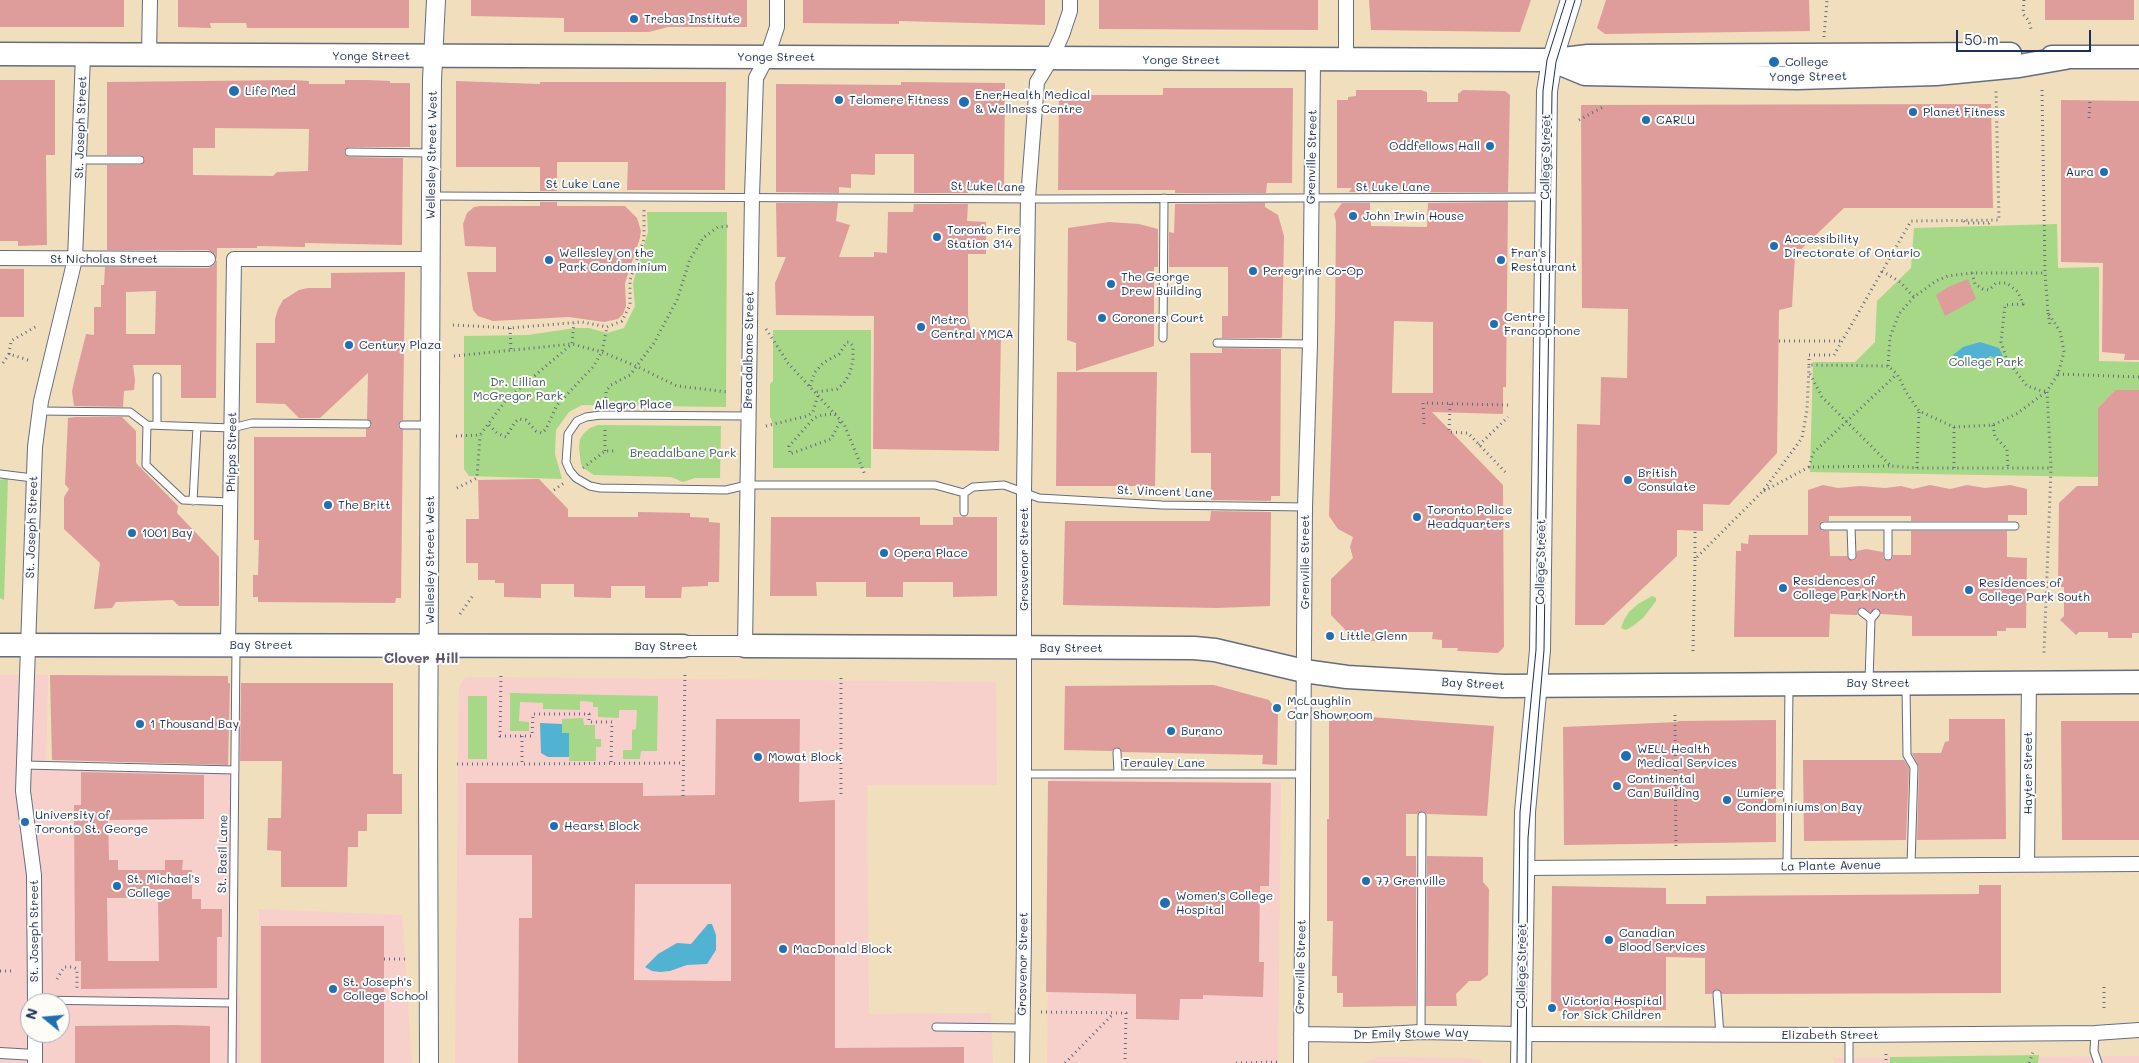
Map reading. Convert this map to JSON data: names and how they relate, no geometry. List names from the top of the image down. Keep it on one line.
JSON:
{"streets":{"main road":["Yonge Street","College Street","Bay Street"],"street":["St. Joseph Street","Wellesley Street West","Grenville Street","St Nicholas Street","Breadalbane Street","Phipps Street","Grosvenor Street","Hayter Street","La Plante Avenue","Dr Emily Stowe Way","Elizabeth Street"],"lane":["St Luke Lane","Allegro Place","St. Vincent Lane","Terauley Lane","St. Basil Lane"]},"crossings":[["Yonge Street","St. Joseph Street"],["Yonge Street","Wellesley Street West"],["Yonge Street","Grenville Street"],["Yonge Street","College Street"],["Yonge Street","Breadalbane Street"],["Yonge Street","Grosvenor Street"],["St. Joseph Street","St Nicholas Street"],["St. Joseph Street","Bay Street"],["Wellesley Street West","St Luke Lane"],["Wellesley Street West","Phipps Street"],["Wellesley Street West","Bay Street"],["Grenville Street","St Luke Lane"],["Grenville Street","St. Vincent Lane"],["Grenville Street","Bay Street"],["Grenville Street","Terauley Lane"],["Grenville Street","Dr Emily Stowe Way"],["College Street","St Luke Lane"],["College Street","Bay Street"],["College Street","La Plante Avenue"],["College Street","Dr Emily Stowe Way"],["College Street","Elizabeth Street"],["St Luke Lane","Breadalbane Street"],["St Luke Lane","Grosvenor Street"],["Breadalbane Street","Allegro Place"],["Breadalbane Street","Bay Street"],["Phipps Street","Bay Street"],["Phipps Street","St. Basil Lane"],["St. Vincent Lane","Grosvenor Street"],["Grosvenor Street","Bay Street"],["Grosvenor Street","Terauley Lane"],["Bay Street","Hayter Street"],["Bay Street","St. Basil Lane"],["Hayter Street","La Plante Avenue"],["Dr Emily Stowe Way","Elizabeth Street"]],"districts":["Clover Hill"],"parks":["College Park","Dr. Lillian McGregor Park","Breadalbane Park"],"places":["Trebas Institute","College","Life Med","Telomere Fitness","EnerHealth Medical & Wellness Centre","Planet Fitness","CARLU","Oddfellows Hall","Aura","John Irwin House","Toronto Fire Station 314","Accessibility Directorate of Ontario","Wellesley on the Park Condominium","Fran's Restaurant","Peregrine Co-Op","The George Drew Building","Coroners Court","Centre Francophone","Metro Central YMCA","Century Plaza","British Consulate","The Britt","Toronto Police Headquarters","1001 Bay","Opera Place","Residences of College Park North","Residences of College Park South","Little Glenn","McLaughlin Car Showroom","1 Thousand Bay","Burano","WELL Health Medical Services","Mowat Block","Continental Can Building","Lumiere Condominiums on Bay","University of Toronto St. George","Hearst Block","77 Grenville","St. Michael's College","Women's College Hospital","Canadian Blood Services","MacDonald Block","St. Joseph's College School","Victoria Hospital for Sick Children"],"scale_bar":"50 m","north":"left"}
